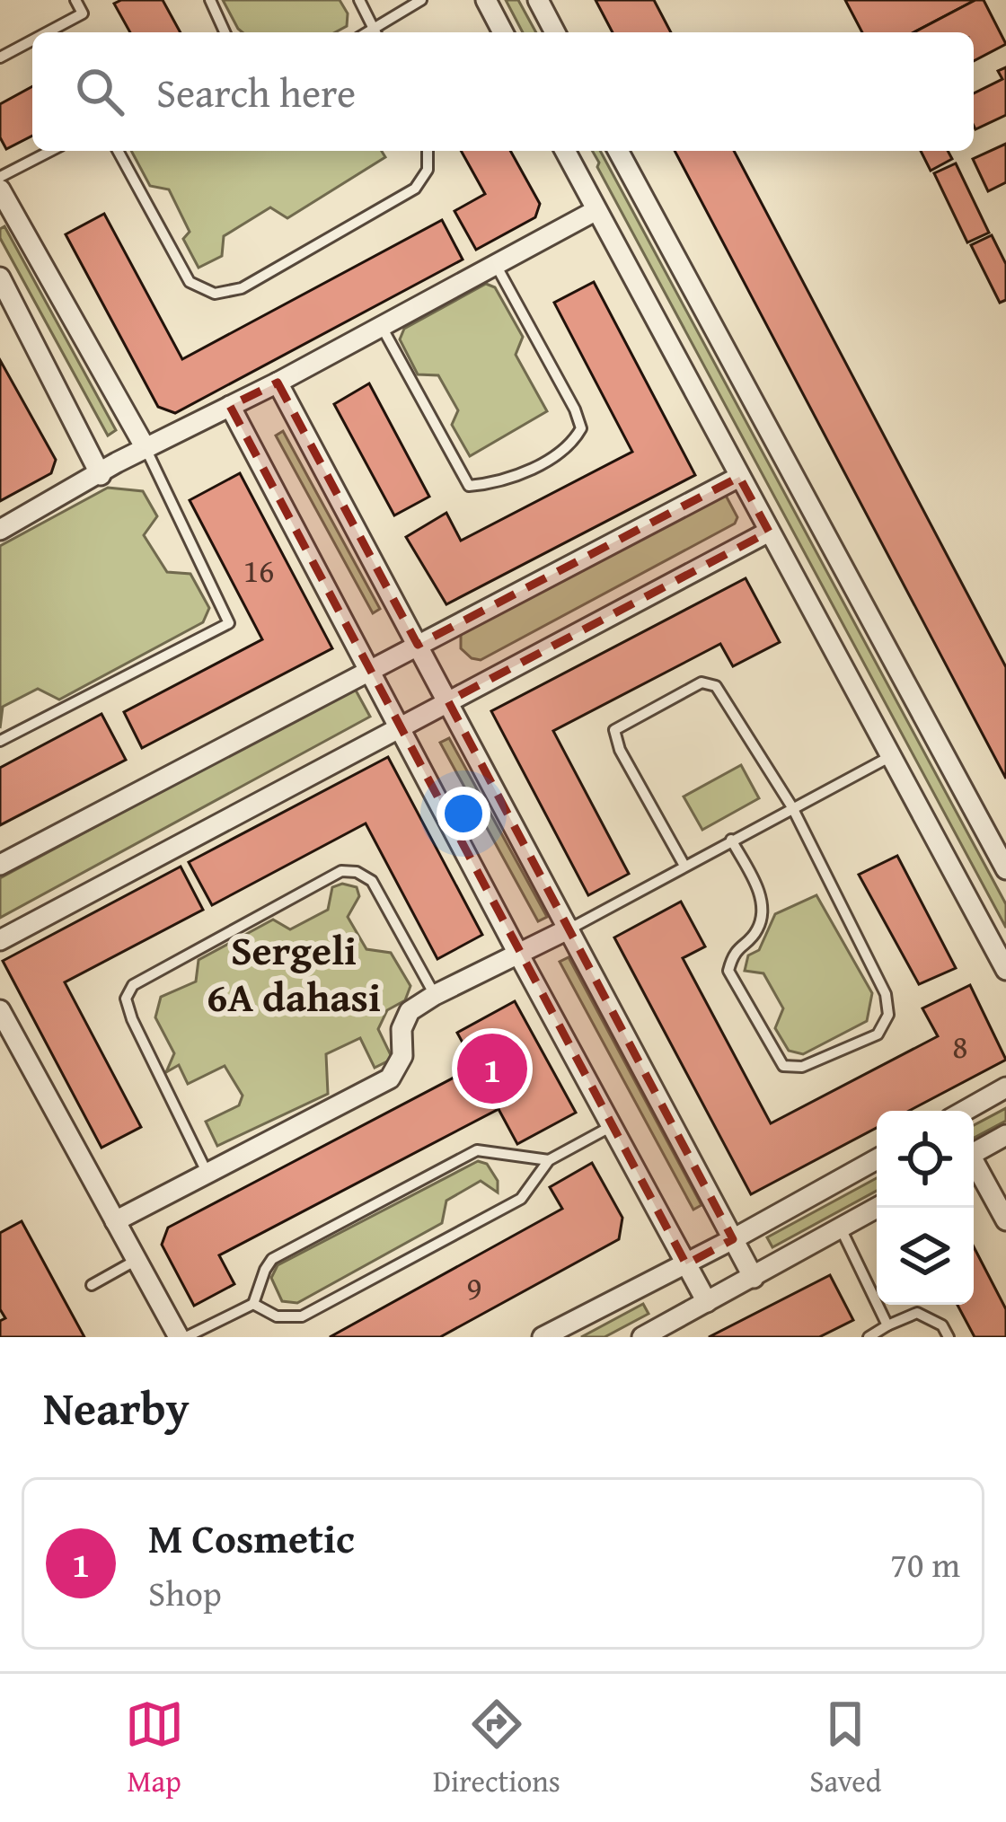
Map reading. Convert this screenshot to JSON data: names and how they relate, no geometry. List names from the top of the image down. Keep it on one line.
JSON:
{"districts":["Sergeli 6A dahasi"],"house_numbers":["16","8","9"],"page":{"search":"Search here","pins":"1","heading":"Nearby","list":[{"mark":"1","name":"M Cosmetic","note":"Shop","value":"70 m"}],"nav":["Map","Directions","Saved"]}}
